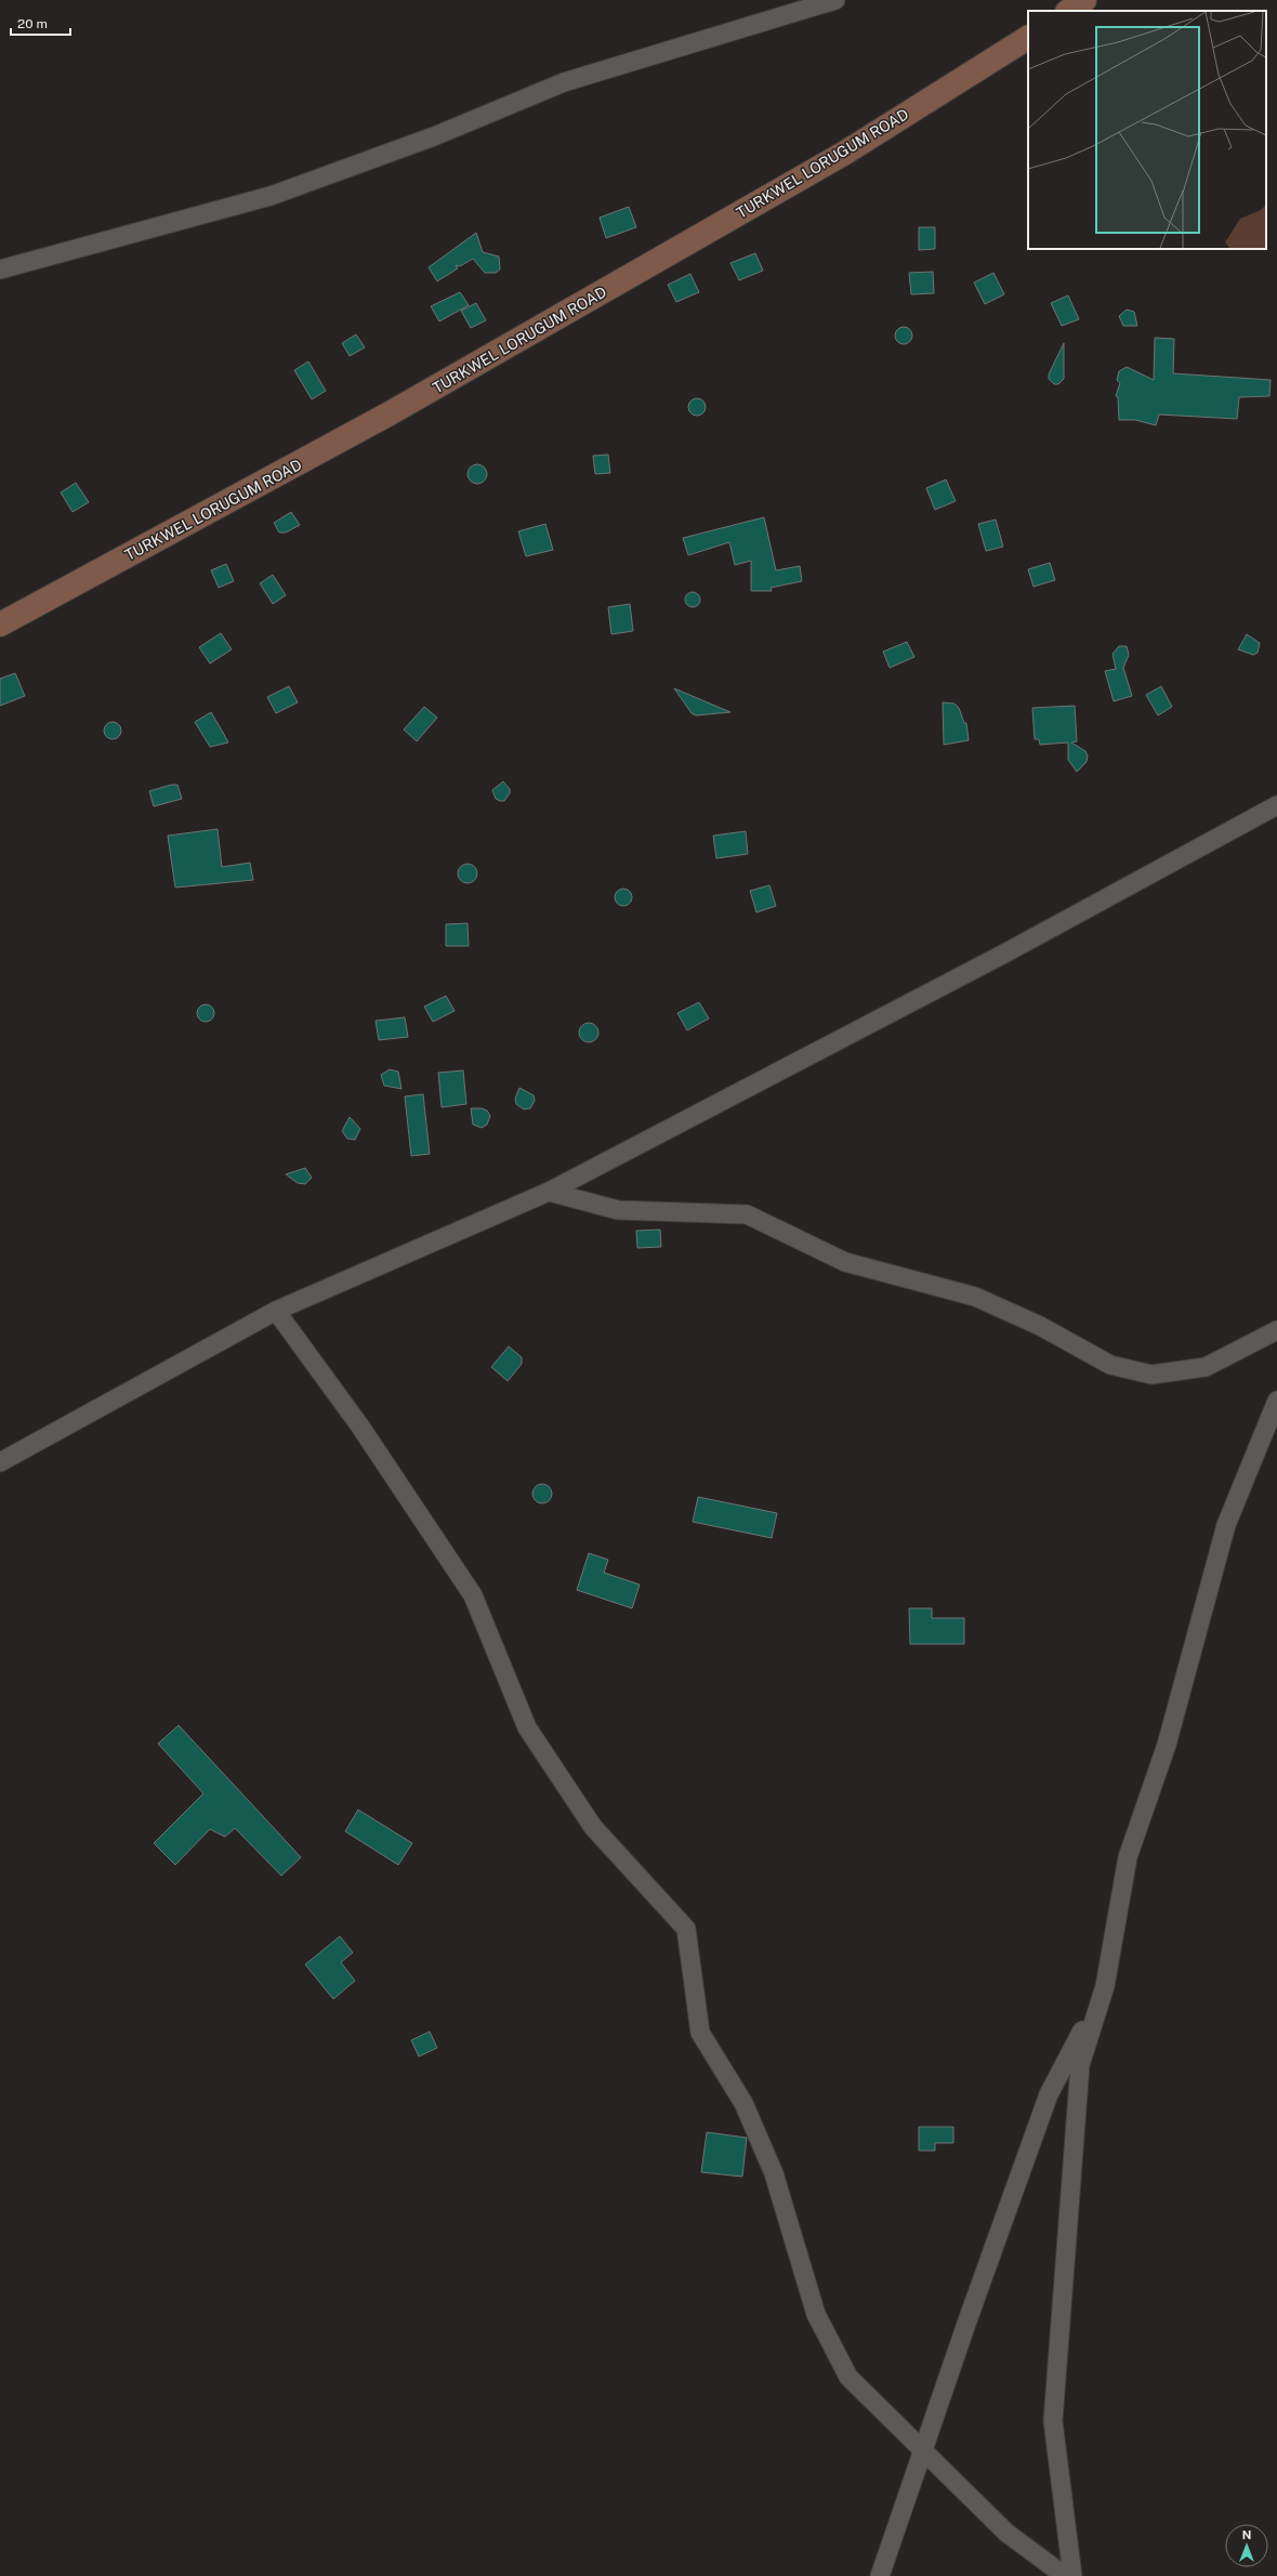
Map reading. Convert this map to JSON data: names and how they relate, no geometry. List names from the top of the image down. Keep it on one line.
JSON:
{"streets":{"main road":["TURKWEL LORUGUM ROAD"]},"scale_bar":"20 m","north":"top"}
